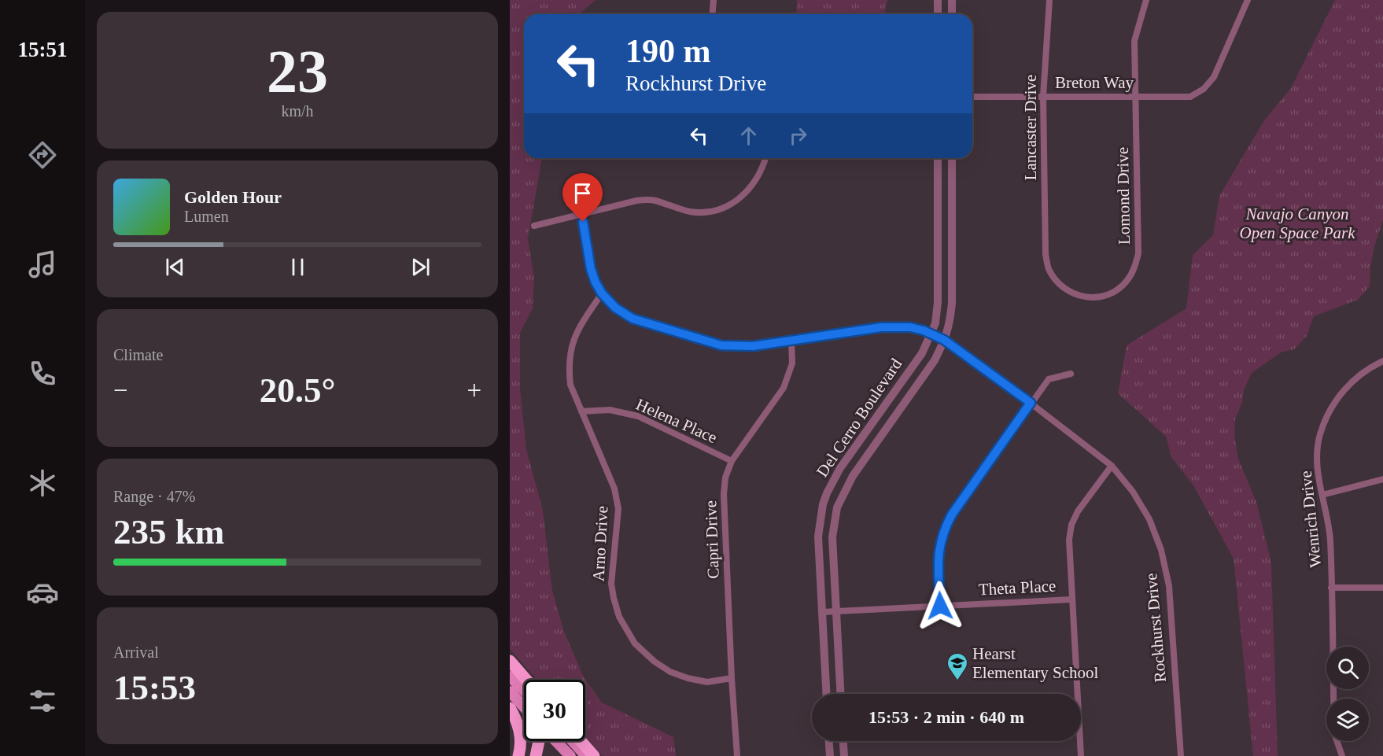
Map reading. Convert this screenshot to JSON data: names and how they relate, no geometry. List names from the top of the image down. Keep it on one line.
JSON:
{"streets":{"street":["Breton Way","Lancaster Drive","Lomond Drive","Del Cerro Boulevard","Helena Place","Wenrich Drive","Capri Drive","Arno Drive","Theta Place","Rockhurst Drive"]},"crossings":[["Breton Way","Lancaster Drive"],["Breton Way","Lomond Drive"],["Lancaster Drive","Lomond Drive"],["Del Cerro Boulevard","Theta Place"],["Del Cerro Boulevard","Rockhurst Drive"],["Helena Place","Capri Drive"],["Helena Place","Arno Drive"],["Capri Drive","Arno Drive"],["Capri Drive","Rockhurst Drive"],["Arno Drive","Rockhurst Drive"]],"parks":["Navajo Canyon Open Space Park"],"places":{"school or university":["Hearst Elementary School"]},"page":{"tabs":"15:51","tile":[["23","km/h"],"Climate",["Range · 47%","235 km"],["Arrival","15:53"]],"turn":["190 m","Rockhurst Drive"],"song":["Golden Hour","Lumen"],"heat":["−","20.5°","+"],"limit":"30","trip":"15:53 · 2 min · 640 m"}}
